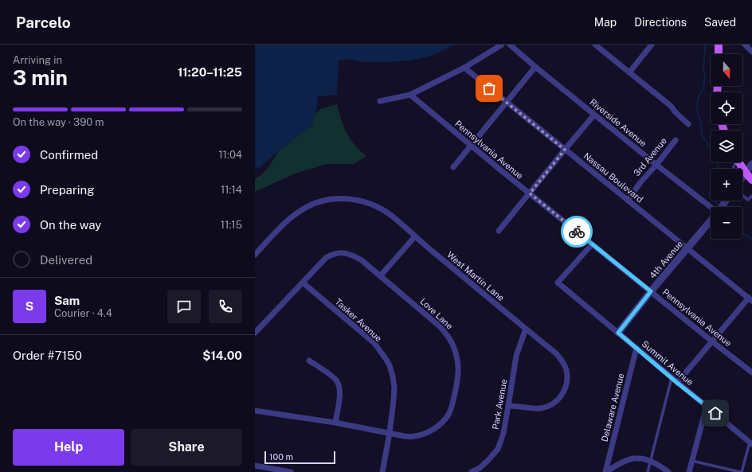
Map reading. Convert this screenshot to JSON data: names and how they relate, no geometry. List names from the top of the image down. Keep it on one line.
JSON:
{"streets":{"street":["Riverside Avenue","Pennsylvania Avenue","3rd Avenue","Nassau Boulevard","4th Avenue","West Martin Lane","Love Lane","Tasker Avenue","Summit Avenue","Park Avenue","Delaware Avenue"]},"crossings":[["Riverside Avenue","3rd Avenue"],["Pennsylvania Avenue","4th Avenue"],["Pennsylvania Avenue","Summit Avenue"],["3rd Avenue","Nassau Boulevard"],["Nassau Boulevard","4th Avenue"],["4th Avenue","Summit Avenue"],["West Martin Lane","Park Avenue"],["Love Lane","Tasker Avenue"],["Summit Avenue","Delaware Avenue"]],"scale_bar":"100 m","north":"bottom","page":{"header":"Parcelo","nav":["Map","Directions","Saved"],"heading":["3 min","Arriving in","11:20–11:25"],"panel":["Sam","Courier · 4.4","Order #7150","$14.00"],"map_buttons":["+","−"],"bar":"On the way · 390 m","list":[["Confirmed","11:04"],["Preparing","11:14"],["On the way","11:15"],"Delivered"],"round":"S","buttons":["Help","Share"],"scale":"100 m"}}
